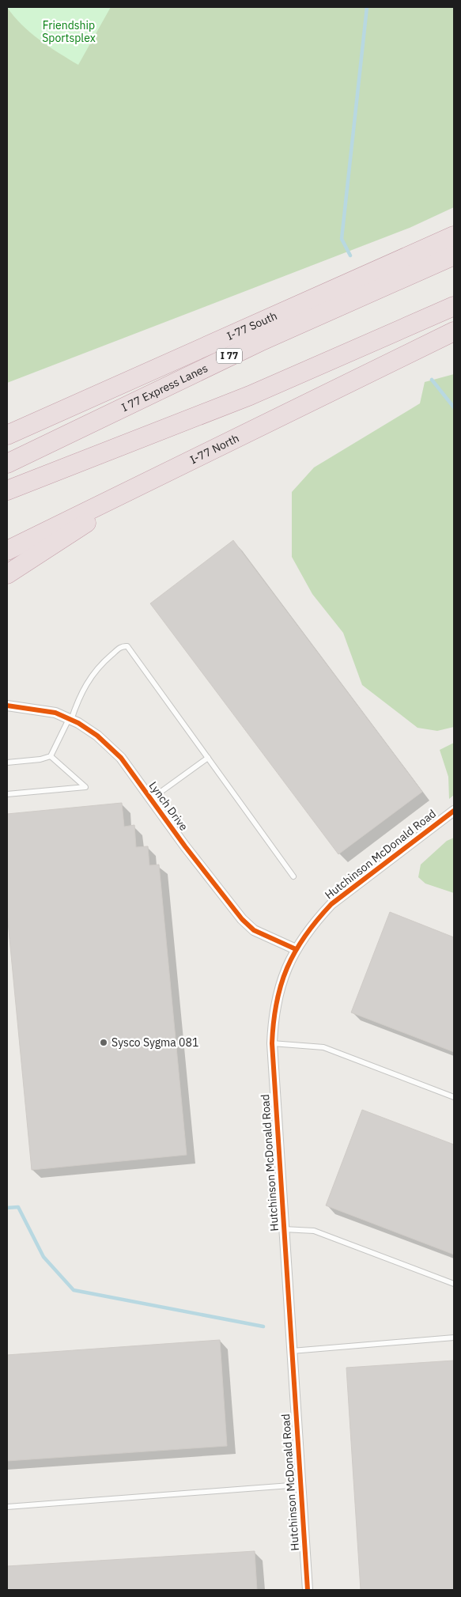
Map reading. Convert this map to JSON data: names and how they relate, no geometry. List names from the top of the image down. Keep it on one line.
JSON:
{"streets":{"highway":["I-77 South","I 77","I 77 Express Lanes","I-77 North"],"street":["Lynch Drive","Hutchinson McDonald Road"]},"crossings":[["Lynch Drive","Hutchinson McDonald Road"]],"parks":["Friendship Sportsplex"],"places":["Sysco Sygma 081"]}
